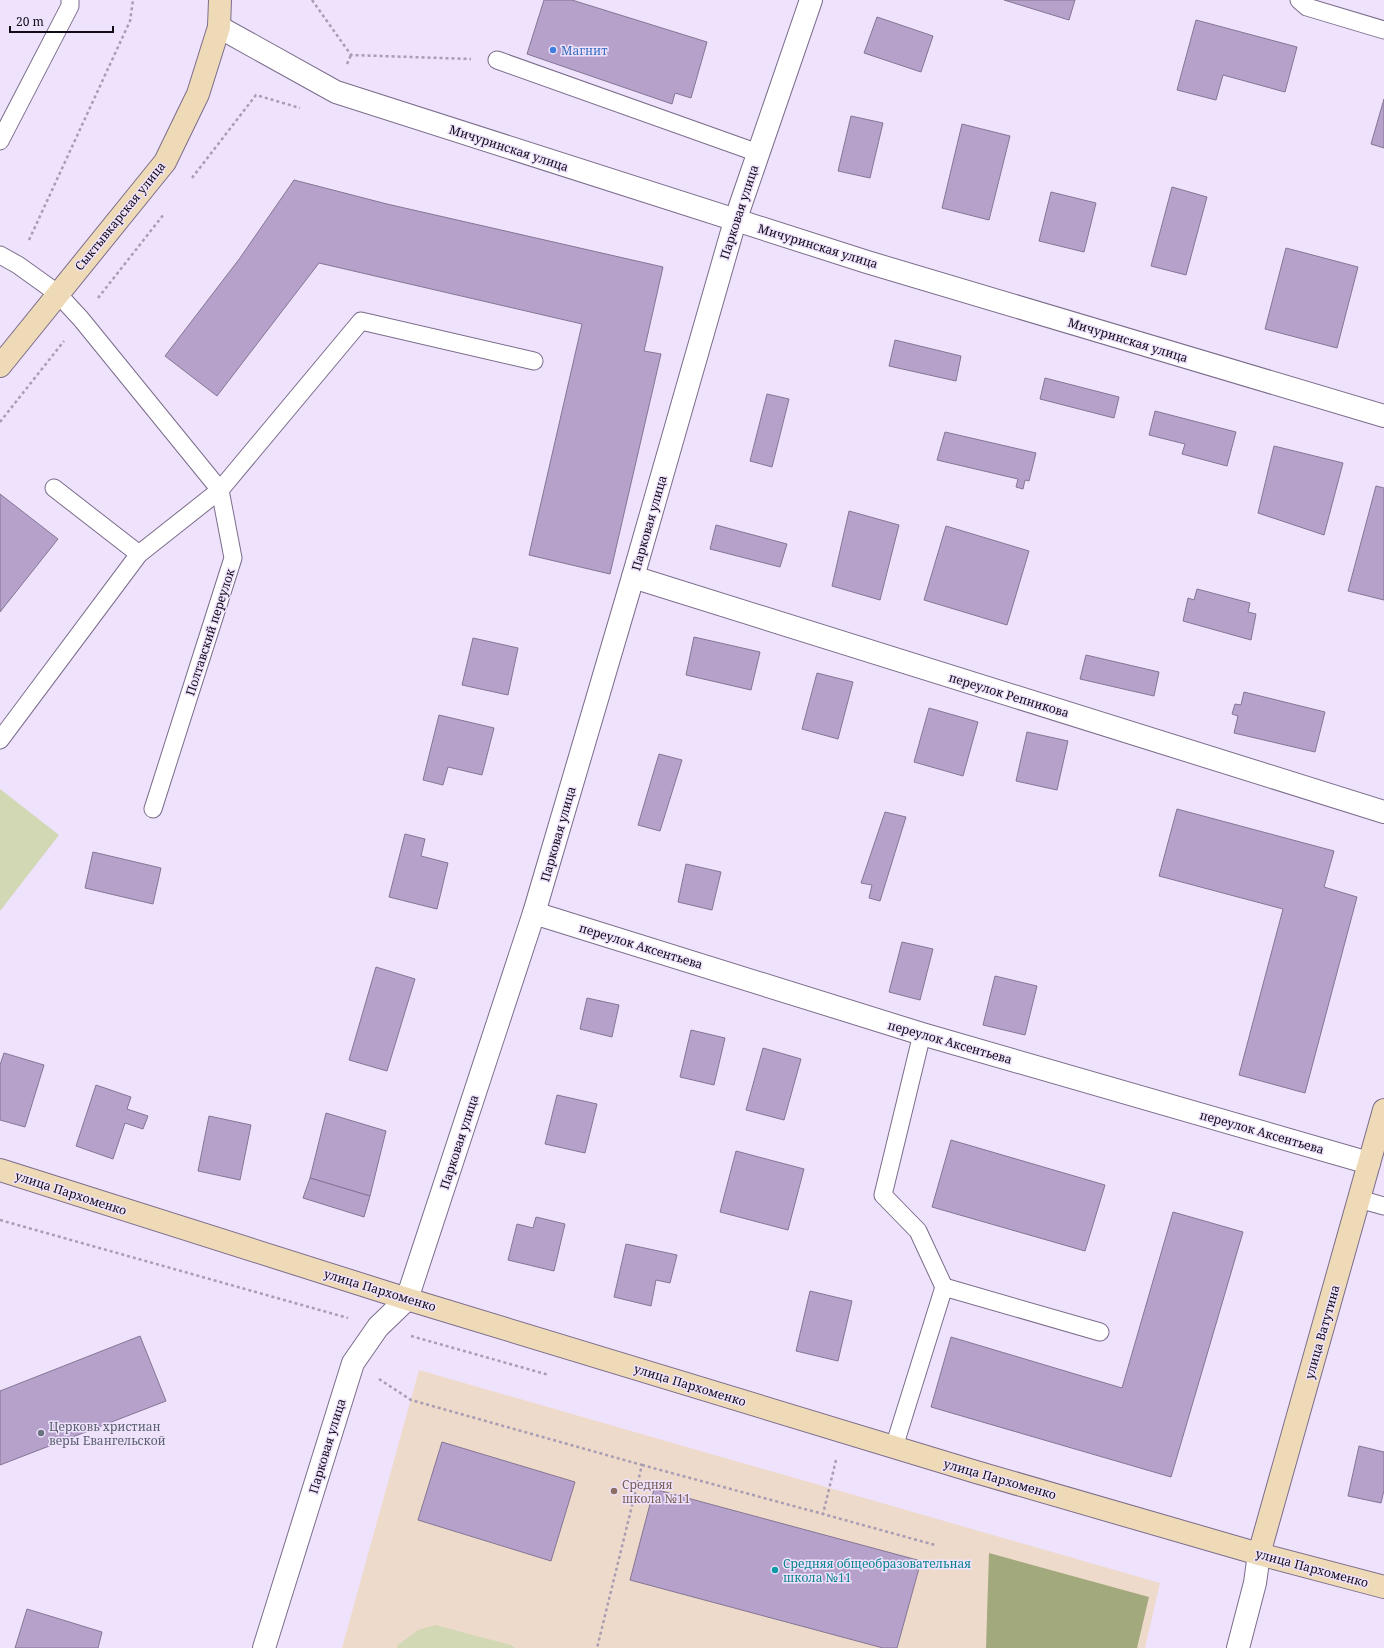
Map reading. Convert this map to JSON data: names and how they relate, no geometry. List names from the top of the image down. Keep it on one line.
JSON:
{"streets":{"street":["Мичуринская улица","Парковая улица","Сыктывкарская улица","переулок Репникова","переулок Аксентьева","улица Пархоменко","улица Ватутина"],"lane":["Полтавский переулок"]},"crossings":[["Мичуринская улица","Парковая улица"],["Мичуринская улица","Сыктывкарская улица"],["Парковая улица","переулок Репникова"],["Парковая улица","переулок Аксентьева"],["Парковая улица","улица Пархоменко"],["Сыктывкарская улица","Полтавский переулок"],["переулок Аксентьева","улица Ватутина"],["улица Пархоменко","улица Ватутина"]],"places":["Магнит","Церковь христиан веры Евангельской","Средняя школа №11","Средняя общеобразовательная школа №11"],"scale_bar":"20 m"}
